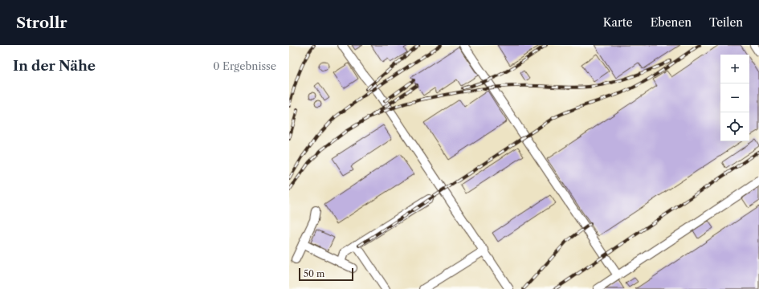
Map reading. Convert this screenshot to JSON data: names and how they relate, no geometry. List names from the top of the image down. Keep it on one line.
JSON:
{"scale_bar":"50 m","page":{"header":"Strollr","nav":["Karte","Ebenen","Teilen"],"heading":["In der Nähe","0 Ergebnisse"],"map_buttons":["+","−"],"scale":"50 m"}}
